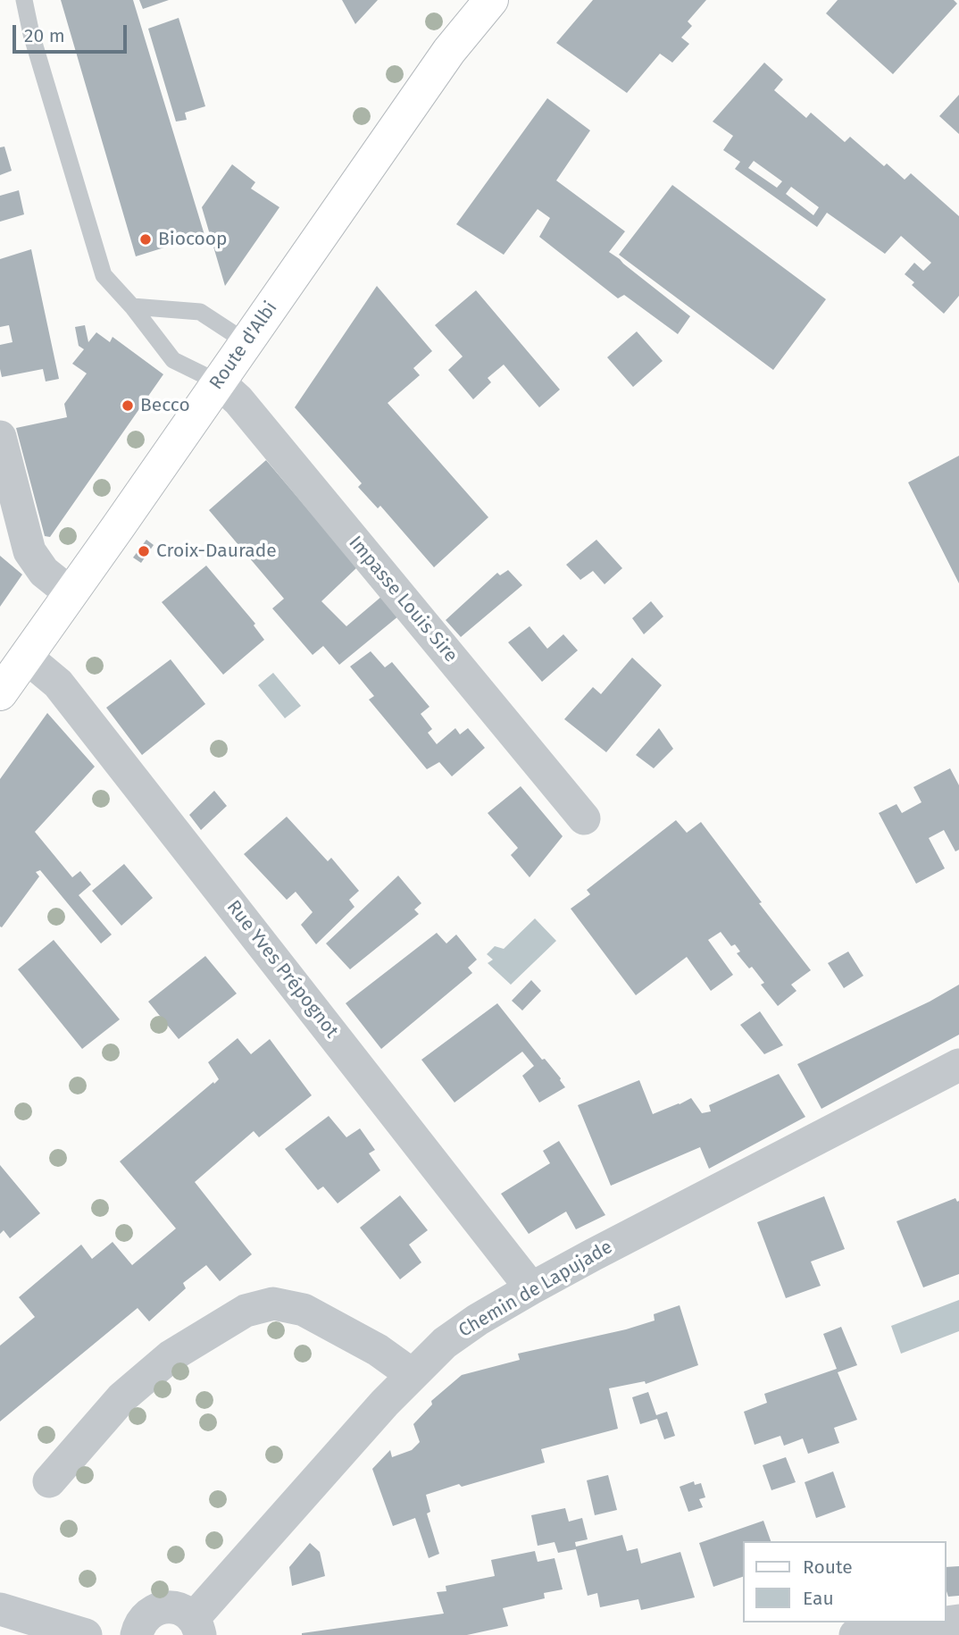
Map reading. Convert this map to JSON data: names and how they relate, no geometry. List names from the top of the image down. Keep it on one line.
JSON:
{"streets":{"main road":["Route d'Albi"],"street":["Impasse Louis Sire","Rue Yves Prépognot","Chemin de Lapujade"]},"crossings":[["Route d'Albi","Impasse Louis Sire"],["Route d'Albi","Rue Yves Prépognot"],["Rue Yves Prépognot","Chemin de Lapujade"]],"places":["Biocoop","Becco","Croix-Daurade"],"legend":["Route","Eau"],"scale_bar":"20 m"}
